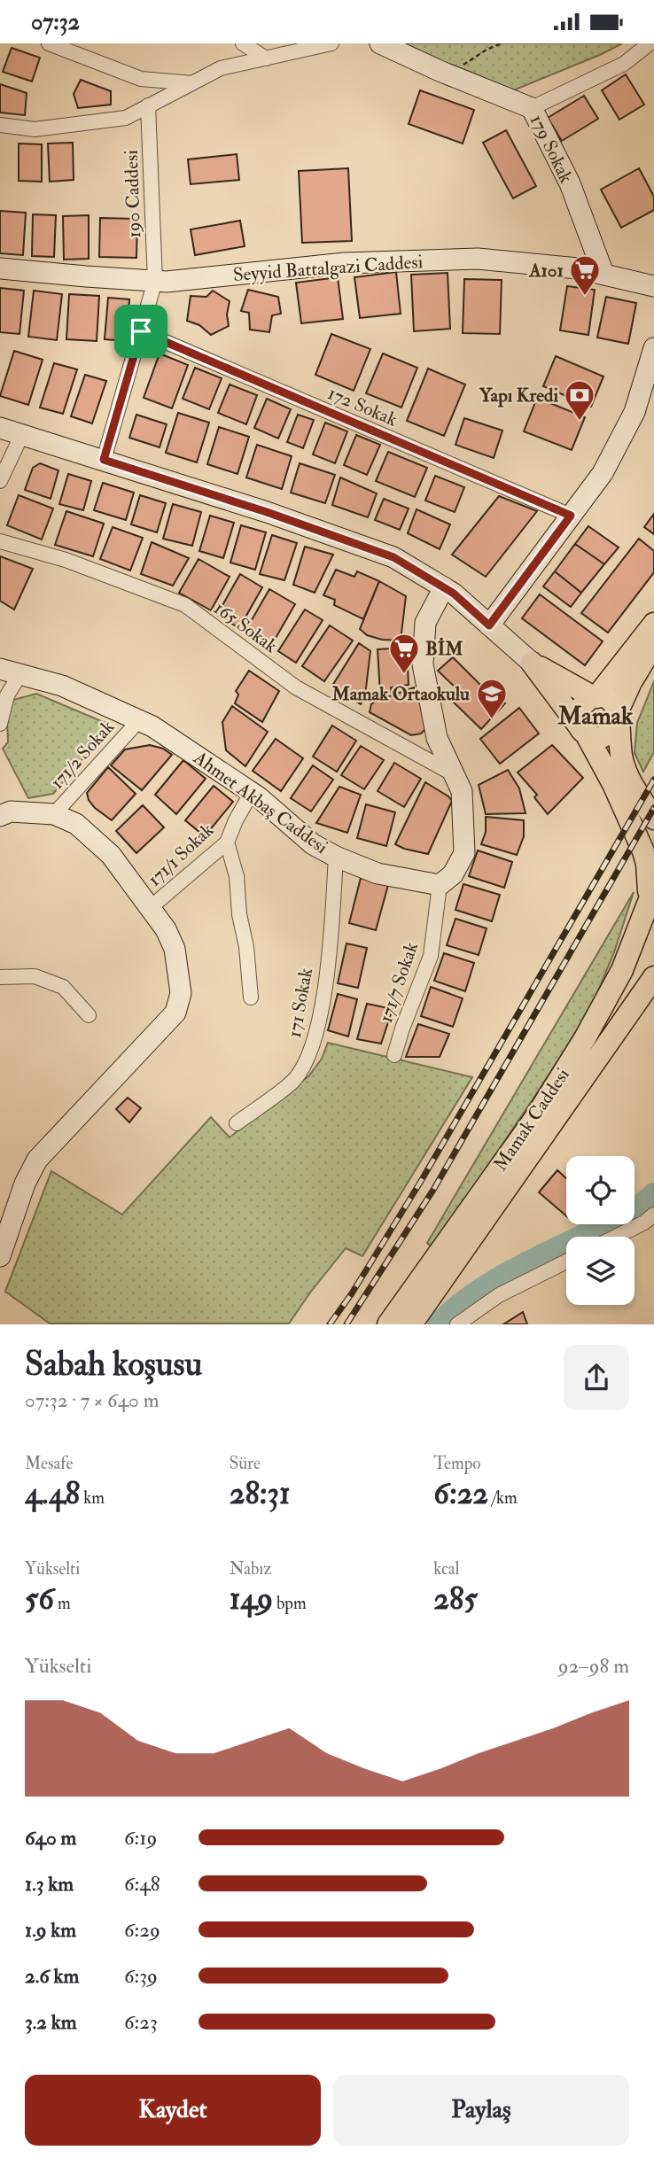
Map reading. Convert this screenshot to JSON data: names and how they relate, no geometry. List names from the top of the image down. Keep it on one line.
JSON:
{"streets":{"main road":["Mamak Caddesi"],"street":["179 Sokak","190 Caddesi","Seyyid Battalgazi Caddesi","172 Sokak","165 Sokak","171/2 Sokak","Ahmet Akbaş Caddesi","171/1 Sokak","171/7 Sokak","171 Sokak"]},"crossings":[["179 Sokak","Seyyid Battalgazi Caddesi"],["190 Caddesi","Seyyid Battalgazi Caddesi"],["190 Caddesi","172 Sokak"],["171/2 Sokak","Ahmet Akbaş Caddesi"],["Ahmet Akbaş Caddesi","171/1 Sokak"],["Ahmet Akbaş Caddesi","171/7 Sokak"],["Ahmet Akbaş Caddesi","171 Sokak"]],"districts":["Mamak"],"places":{"supermarket":["A101","BİM"],"bank":["Yapı Kredi"],"school or university":["Mamak Ortaokulu"]},"page":{"status":"07:32","heading":["Sabah koşusu","07:32 · 7 × 640 m"],"stats":[["Mesafe","4.48 km"],["Süre","28:31"],["Tempo","6:22 /km"],["Yükselti","56 m"],["Nabız","149 bpm"],["kcal","285"]],"chart":["Yükselti","92–98 m"],"list":[{"name":"640 m","note":"6:19"},{"name":"1.3 km","note":"6:48"},{"name":"1.9 km","note":"6:29"},{"name":"2.6 km","note":"6:39"},{"name":"3.2 km","note":"6:23"}],"buttons":["Kaydet","Paylaş"]}}
